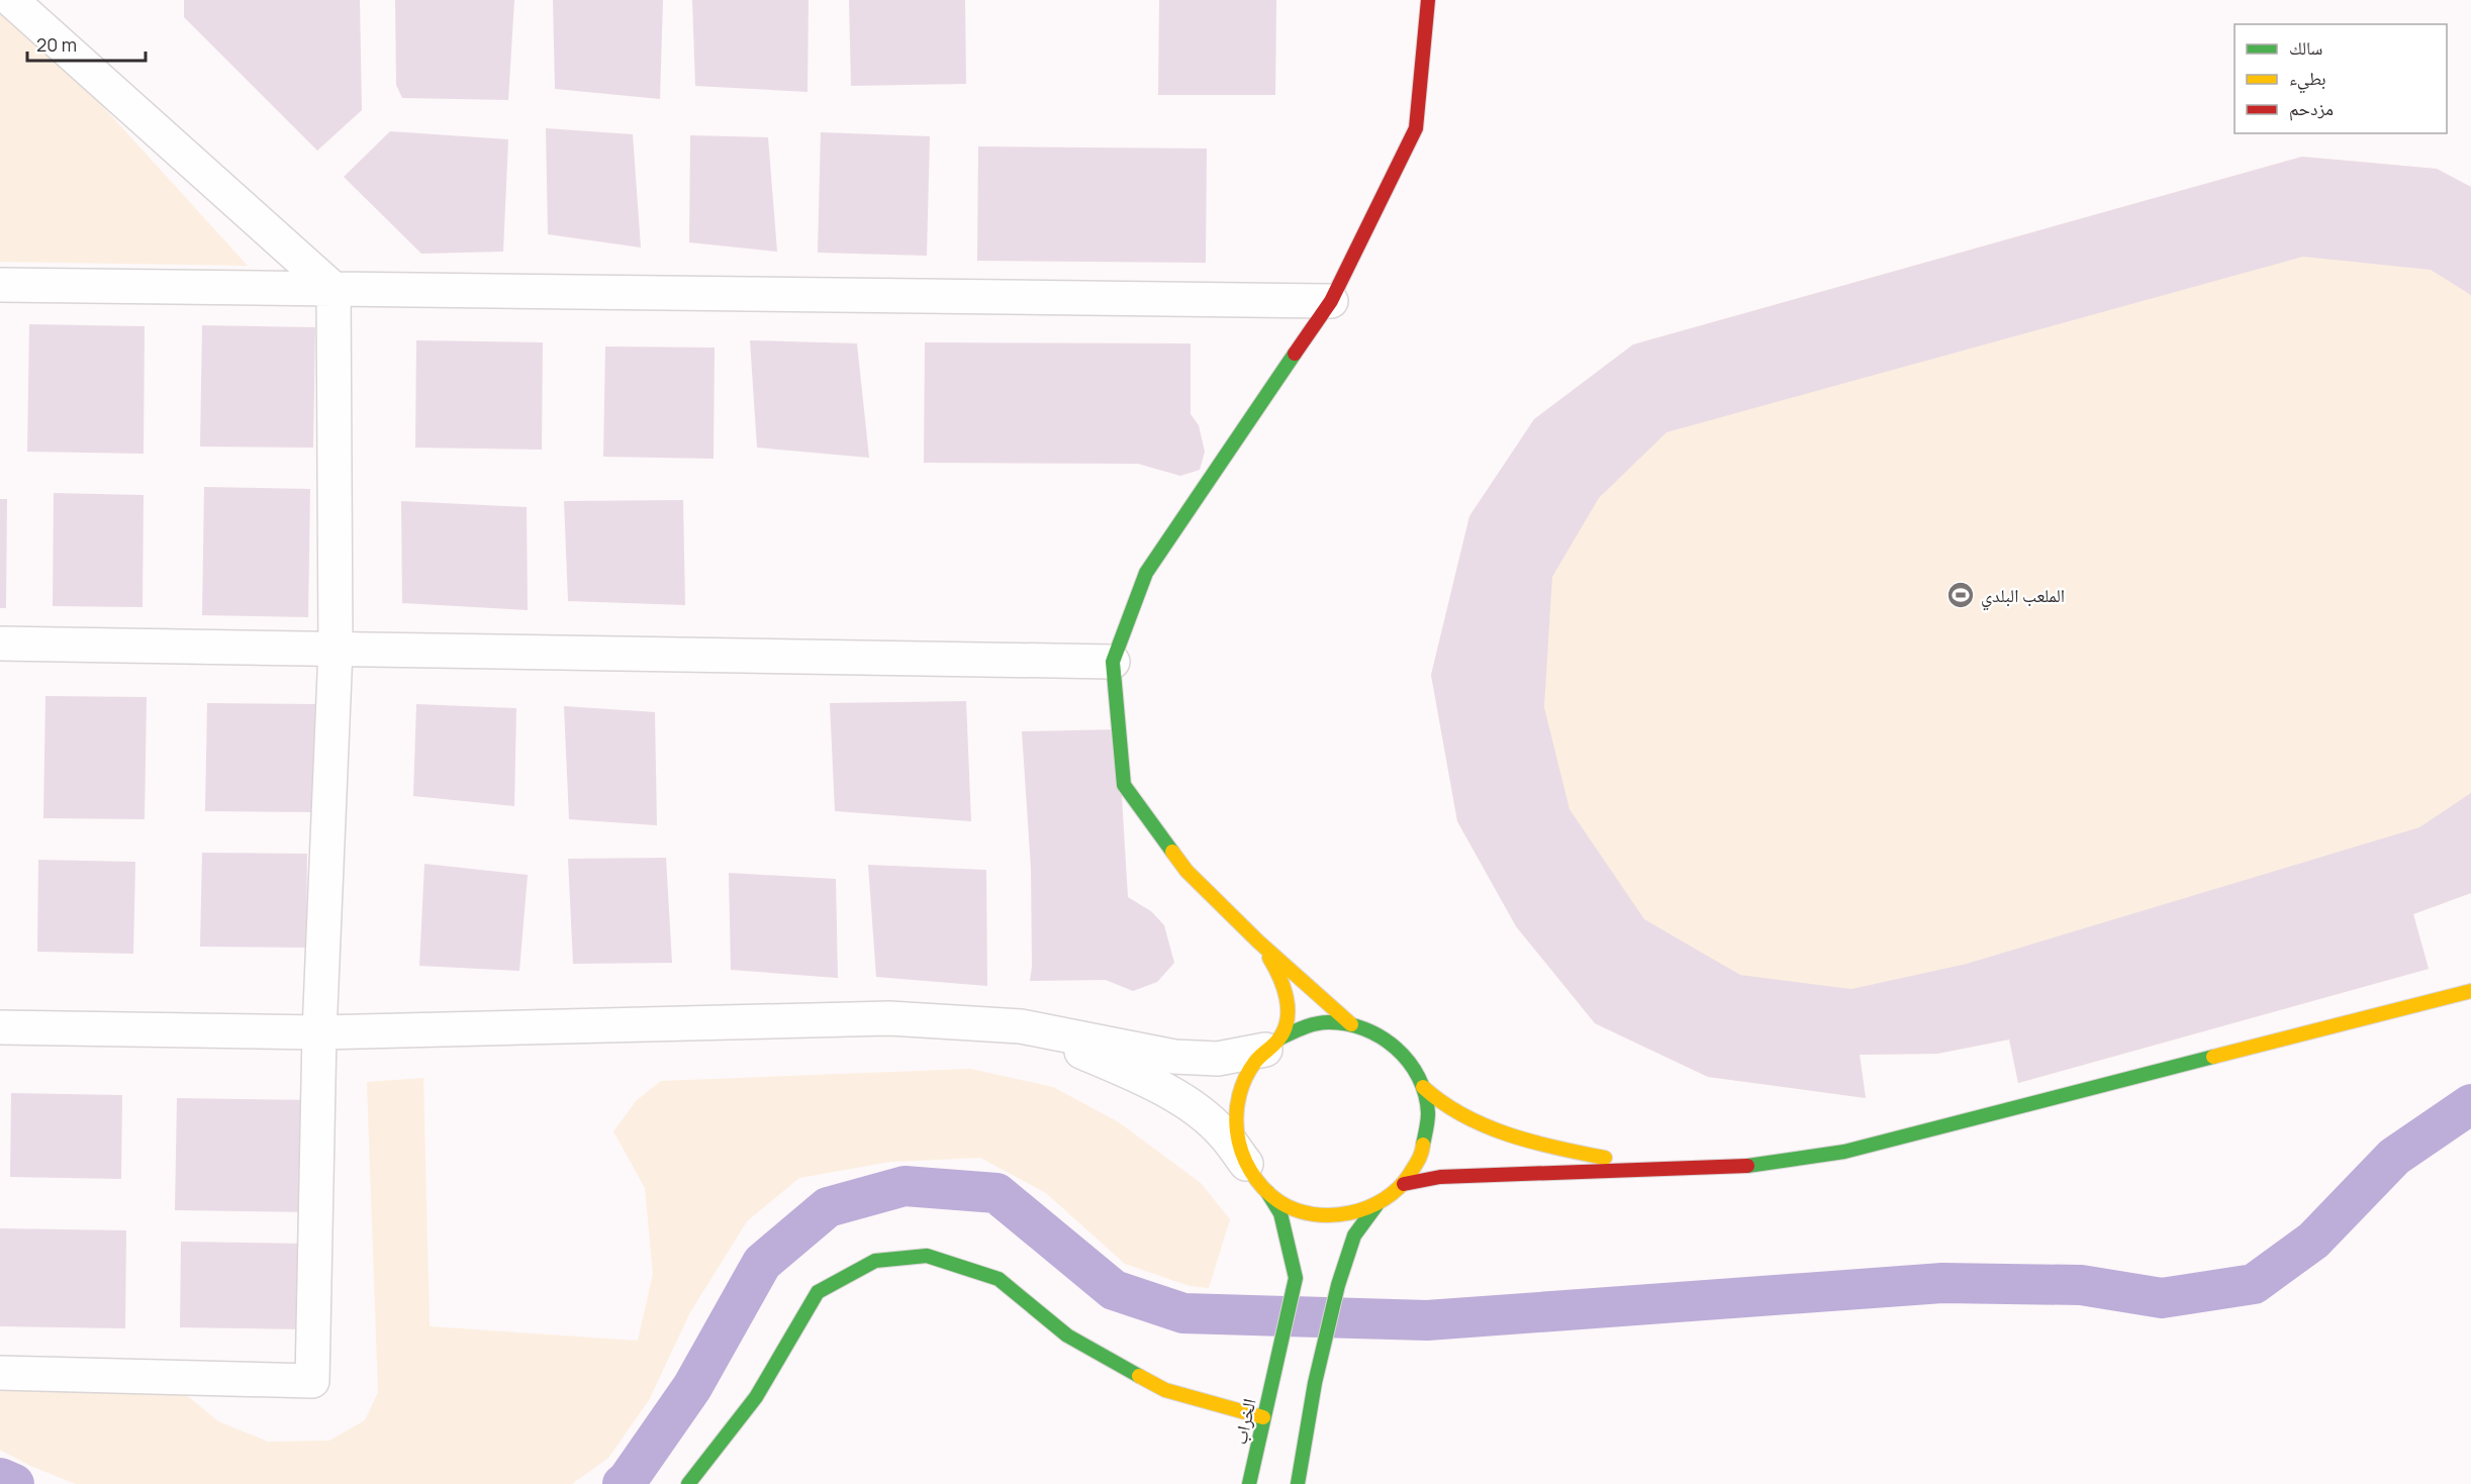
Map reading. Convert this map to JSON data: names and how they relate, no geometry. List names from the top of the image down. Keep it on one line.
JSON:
{"streets":{"main road":["الخراب"]},"places":{"sports":["الملعب البلدي"]},"legend":["سالك","بطيء","مزدحم"],"scale_bar":"20 m"}
